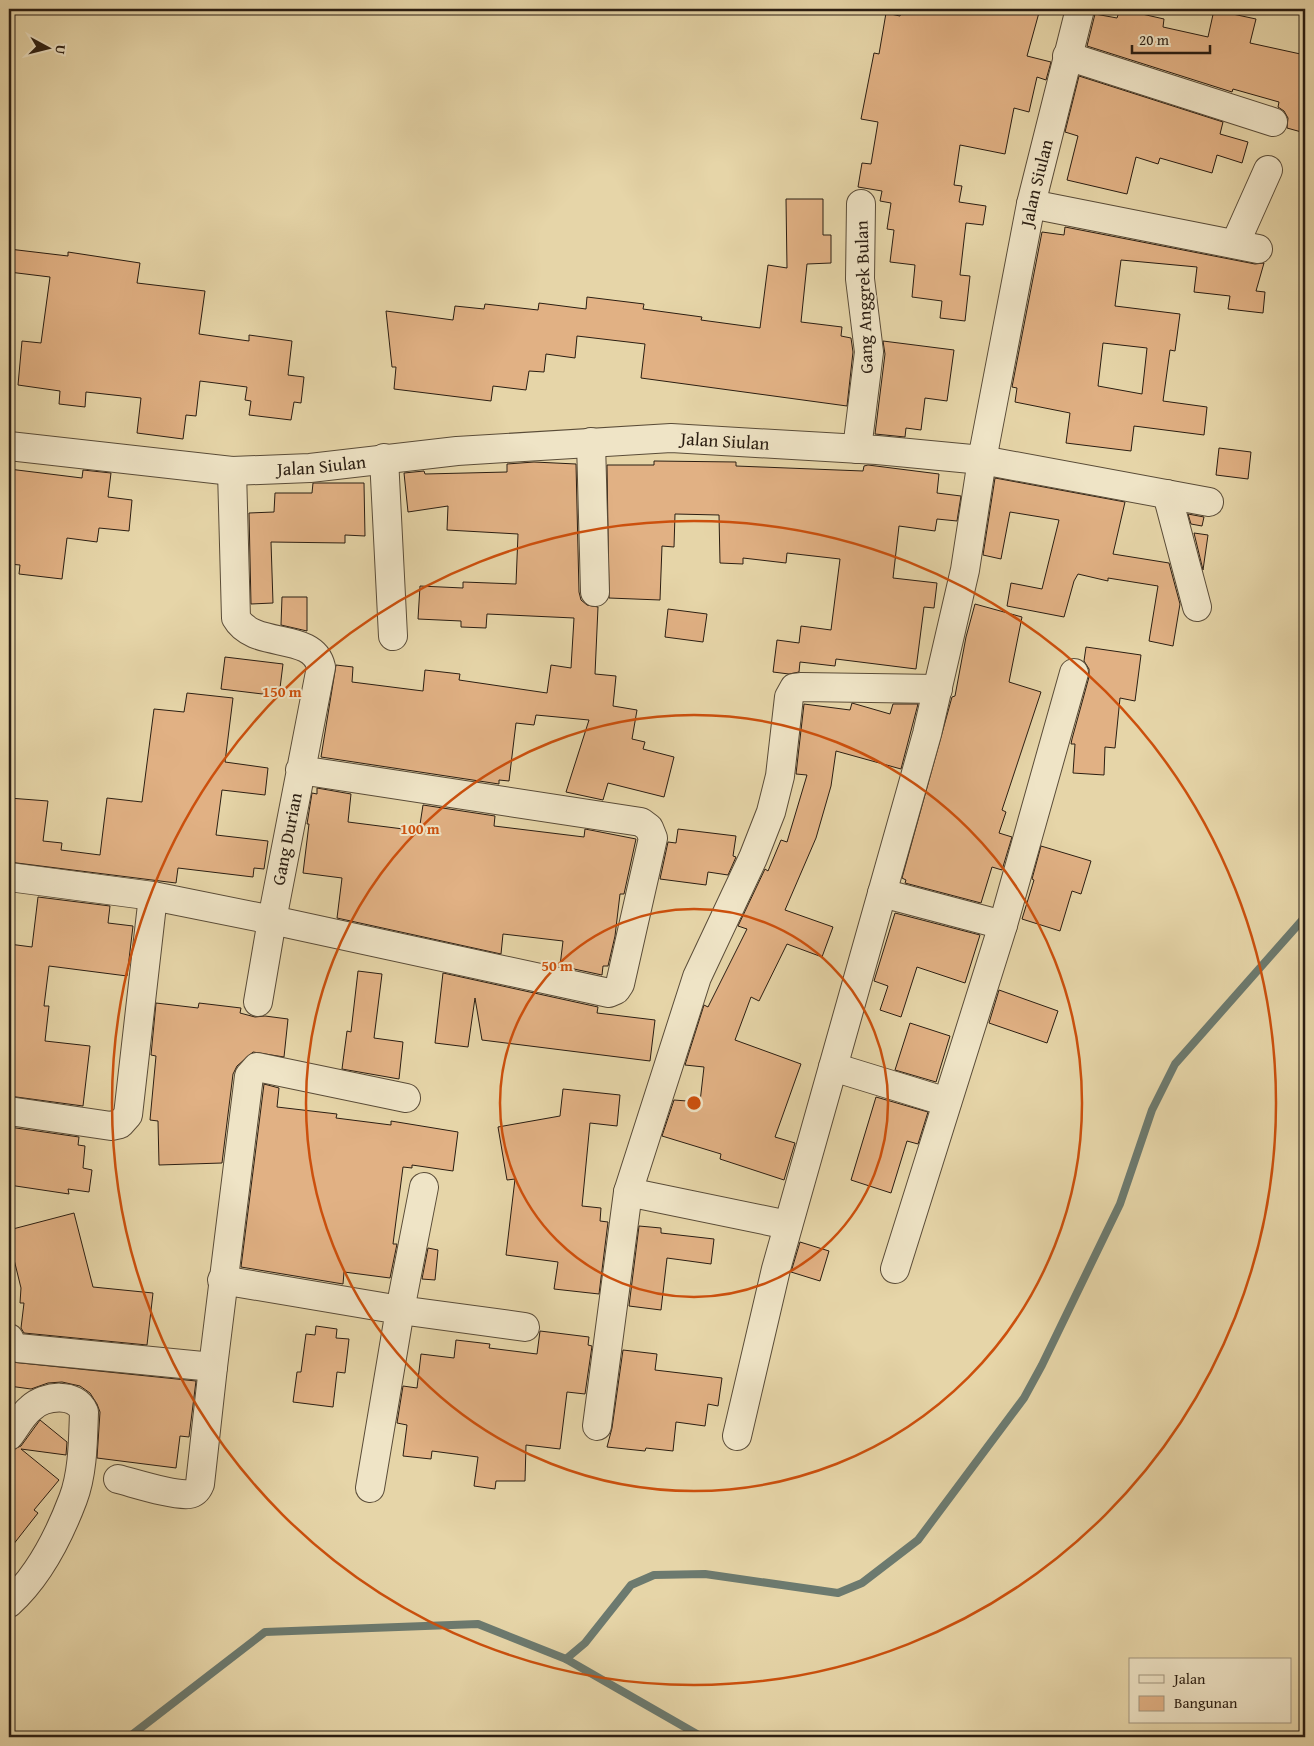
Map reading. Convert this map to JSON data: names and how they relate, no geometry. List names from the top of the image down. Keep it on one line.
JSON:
{"streets":{"street":["Jalan Siulan","Gang Anggrek Bulan","Gang Durian"]},"crossings":[["Jalan Siulan","Gang Anggrek Bulan"],["Jalan Siulan","Gang Durian"]],"legend":["Jalan","Bangunan"],"scale_bar":"20 m","north":"right","rings":["150 m","100 m","50 m"]}
